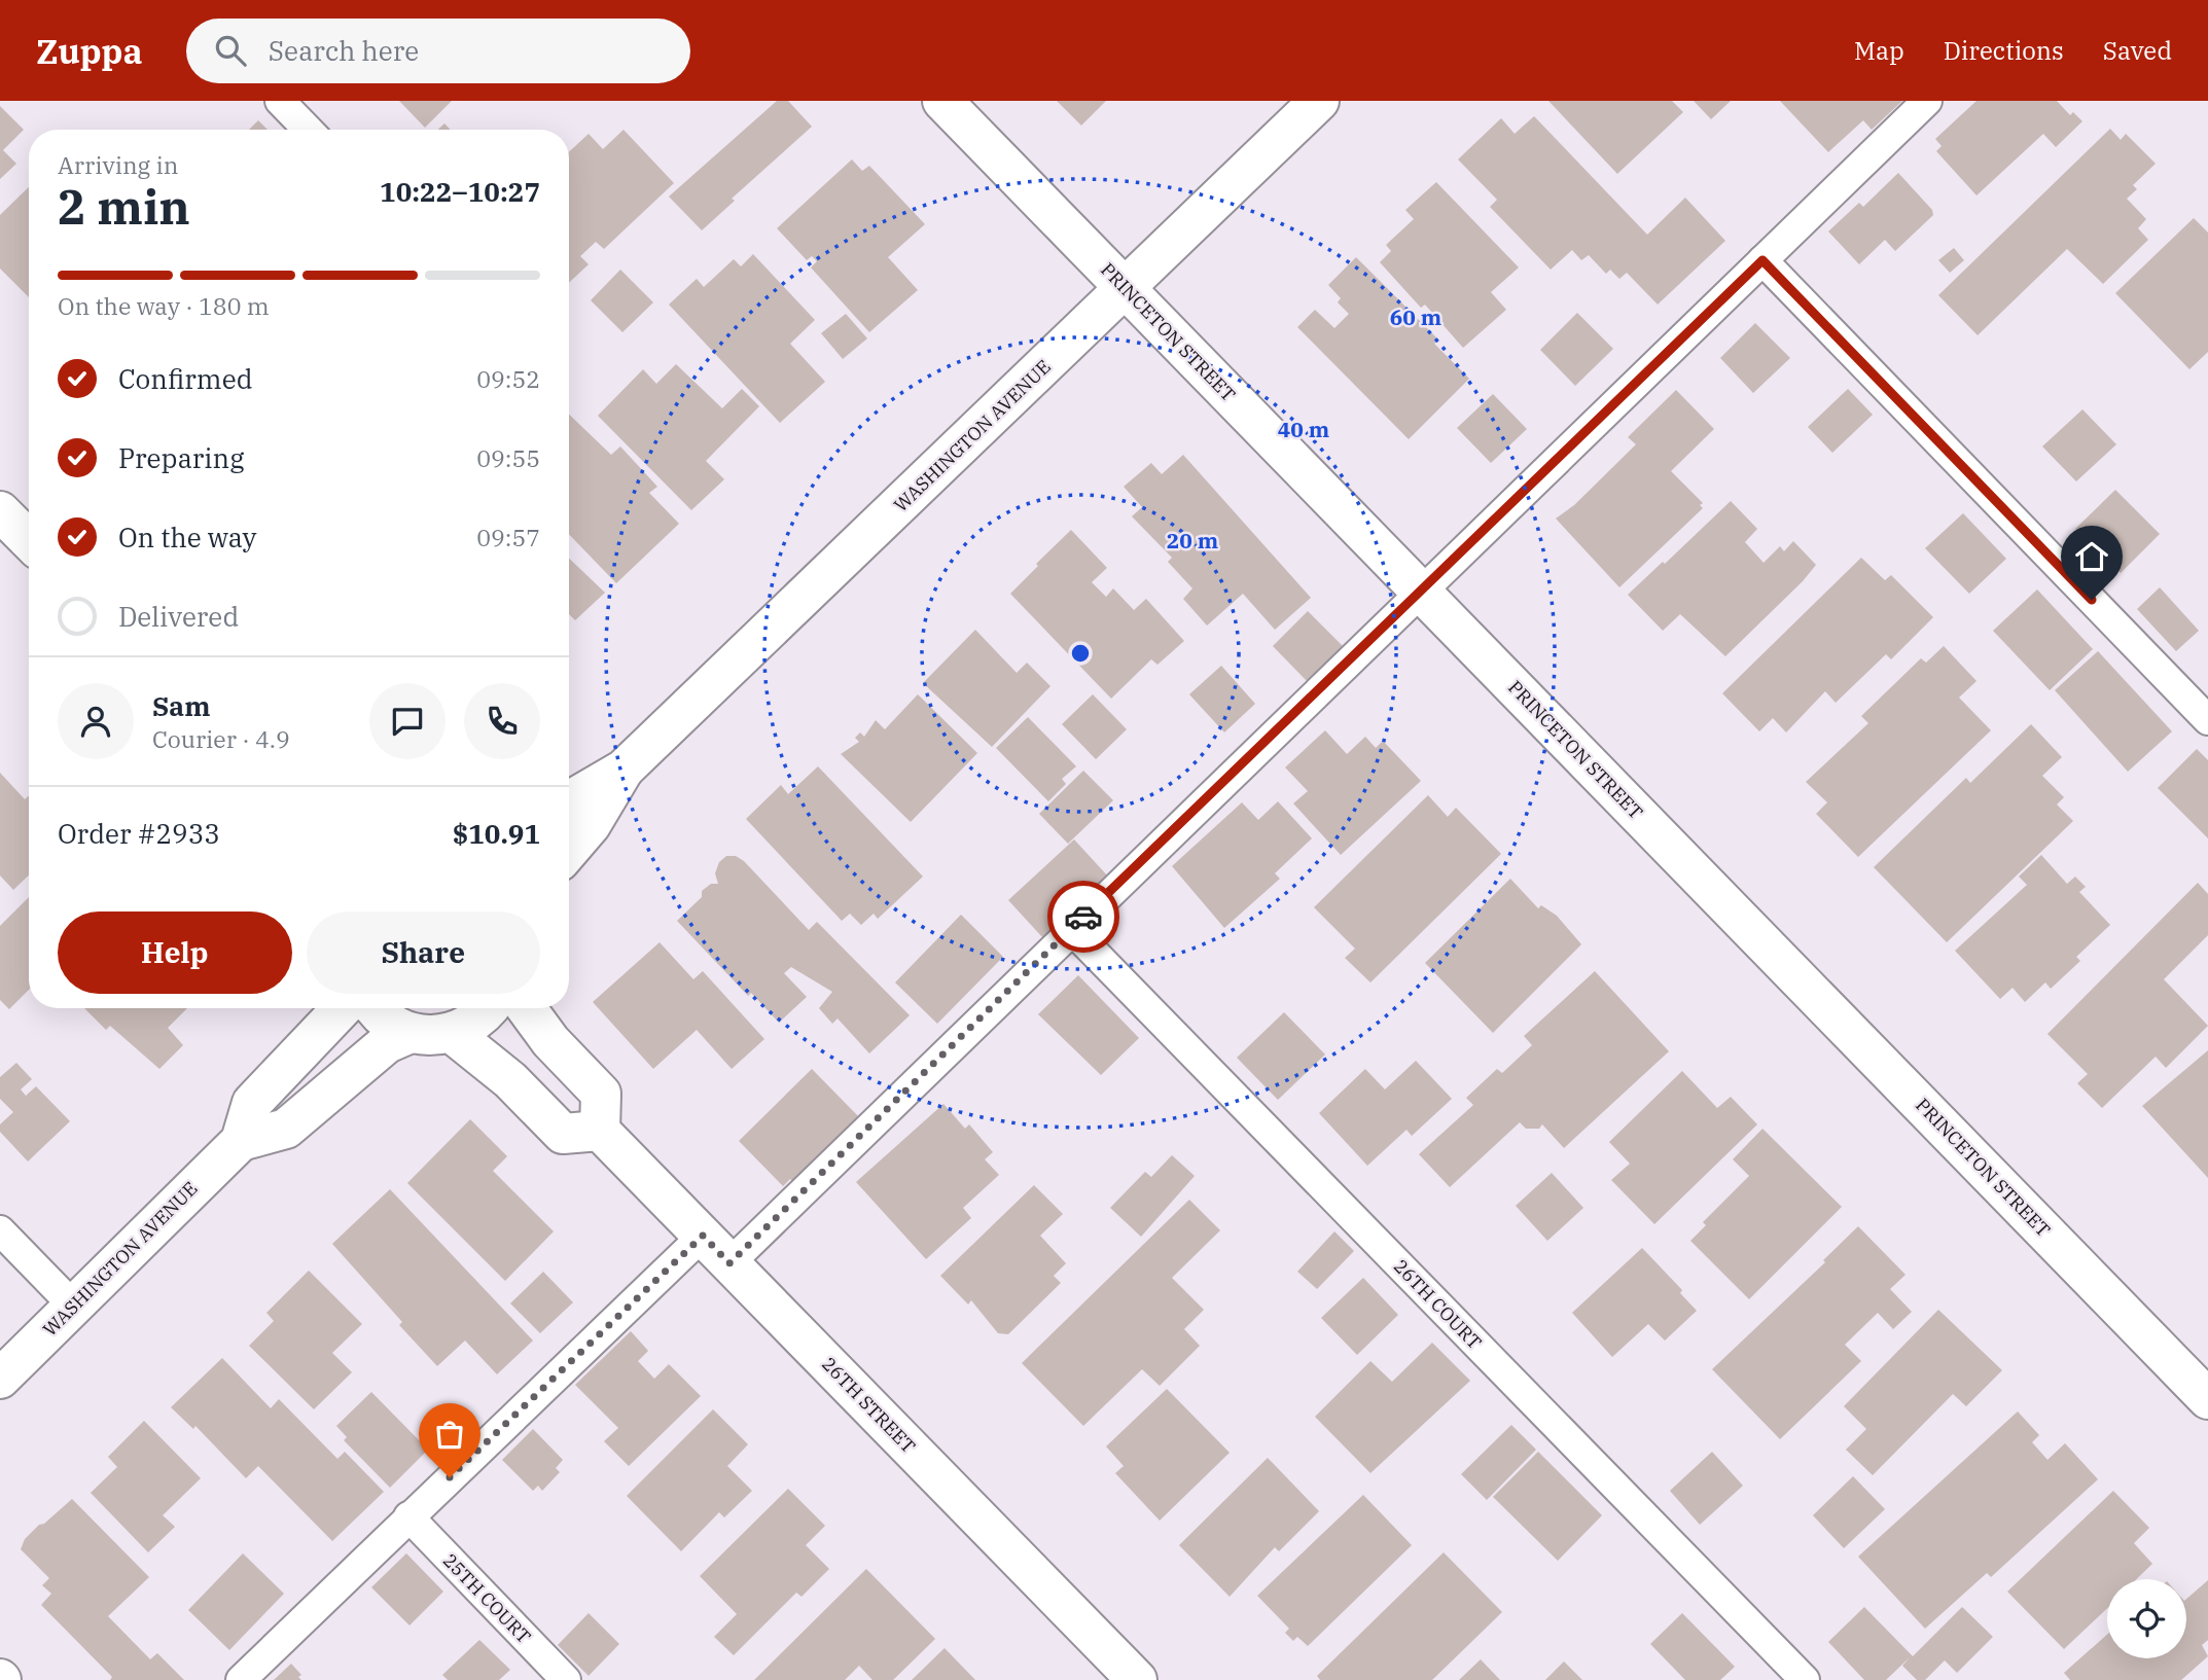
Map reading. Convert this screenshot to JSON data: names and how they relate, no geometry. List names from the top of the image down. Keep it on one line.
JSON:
{"streets":{"street":["PRINCETON STREET","WASHINGTON AVENUE","26TH STREET"],"lane":["26TH COURT","25TH COURT"]},"crossings":[["PRINCETON STREET","WASHINGTON AVENUE"]],"page":{"header":"Zuppa","search":"Search here","nav":["Map","Directions","Saved"],"heading":["2 min","Arriving in","10:22–10:27"],"panel":["Sam","Courier · 4.9","Order #2933","$10.91"],"bar":"On the way · 180 m","list":[["Confirmed","09:52"],["Preparing","09:55"],["On the way","09:57"],"Delivered"],"buttons":["Help","Share"]},"rings":["60 m","40 m","20 m"]}
